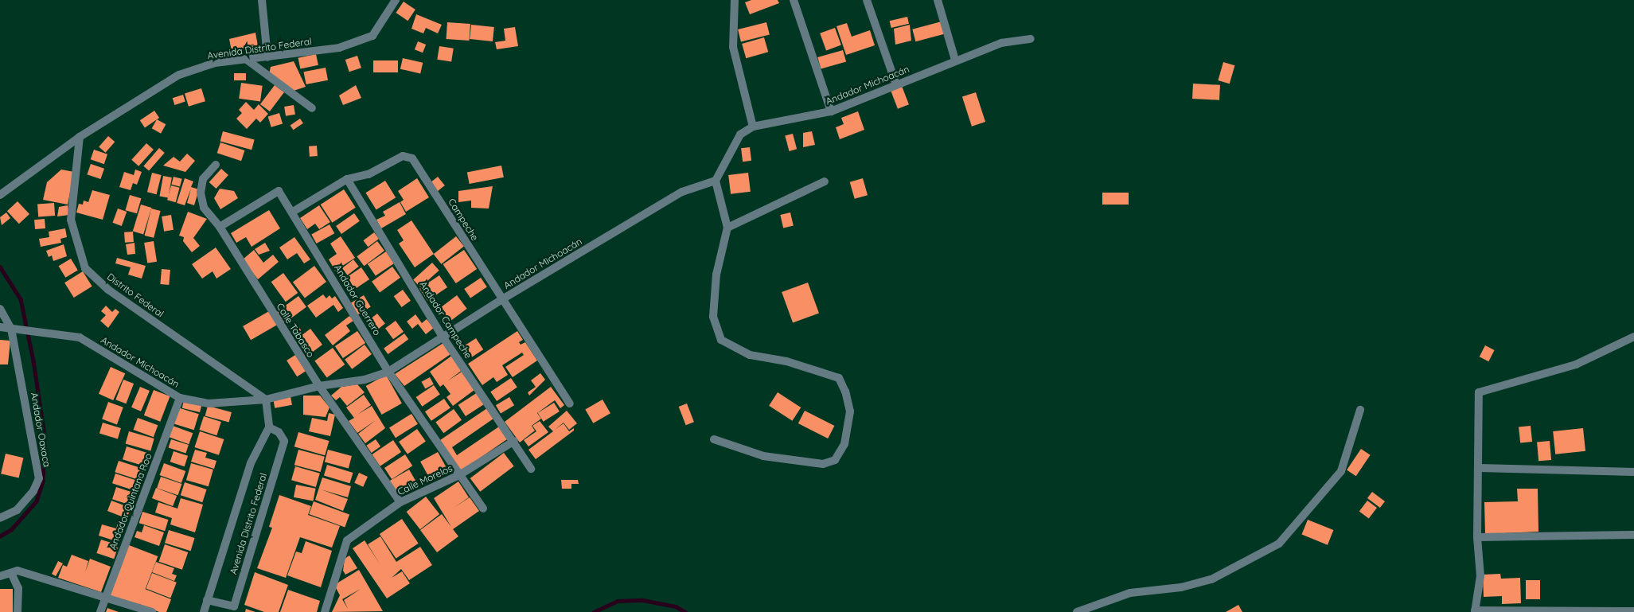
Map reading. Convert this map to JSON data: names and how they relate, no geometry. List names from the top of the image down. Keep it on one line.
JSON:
{"streets":{"street":["Avenida Distrito Federal","Andador Michoacán","Campeche","Distrito Federal","Andador Guerrero","Andador Campeche","Calle Tabasco","Andador Oaxaca","Calle Morelos","Andador Quintana Roo"]},"crossings":[["Avenida Distrito Federal","Distrito Federal"],["Andador Michoacán","Campeche"],["Andador Michoacán","Distrito Federal"],["Andador Michoacán","Andador Guerrero"],["Andador Michoacán","Andador Campeche"],["Andador Michoacán","Calle Tabasco"],["Andador Michoacán","Andador Oaxaca"],["Andador Michoacán","Andador Quintana Roo"],["Campeche","Andador Guerrero"],["Campeche","Andador Campeche"],["Andador Guerrero","Calle Tabasco"],["Andador Guerrero","Calle Morelos"],["Andador Campeche","Calle Morelos"],["Calle Tabasco","Calle Morelos"]]}
